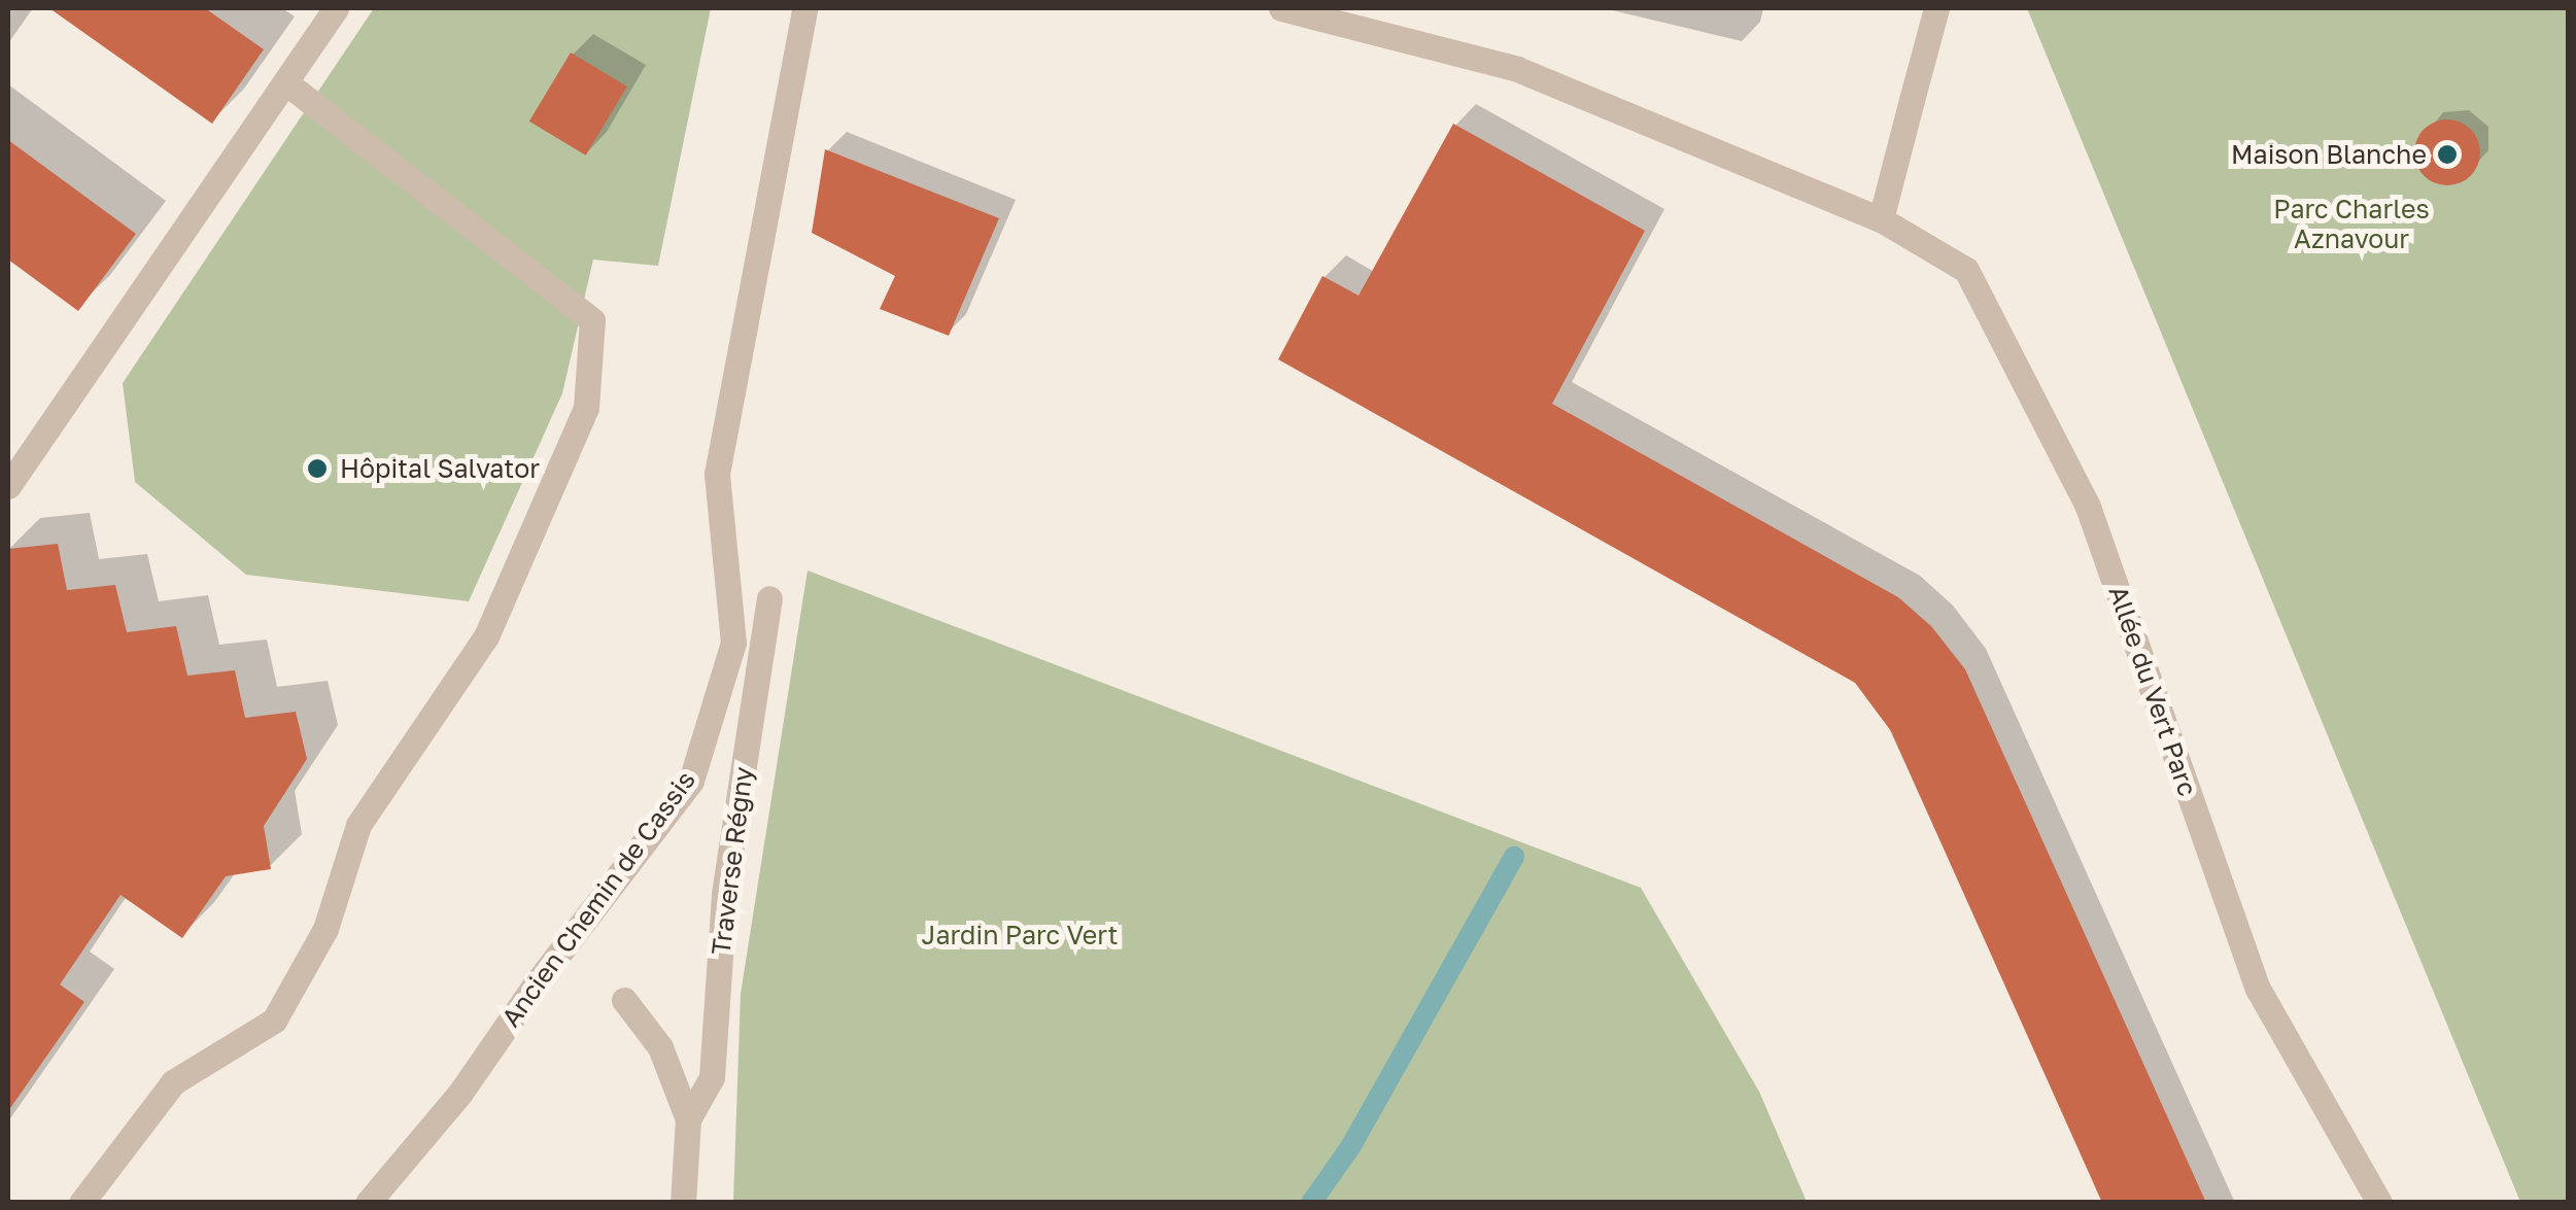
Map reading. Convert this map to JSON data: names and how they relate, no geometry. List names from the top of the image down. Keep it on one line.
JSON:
{"streets":{"street":["Allée du Vert Parc","Traverse Régny","Ancien Chemin de Cassis"]},"parks":["Parc Charles Aznavour","Jardin Parc Vert"],"places":["Maison Blanche","Hôpital Salvator"]}
